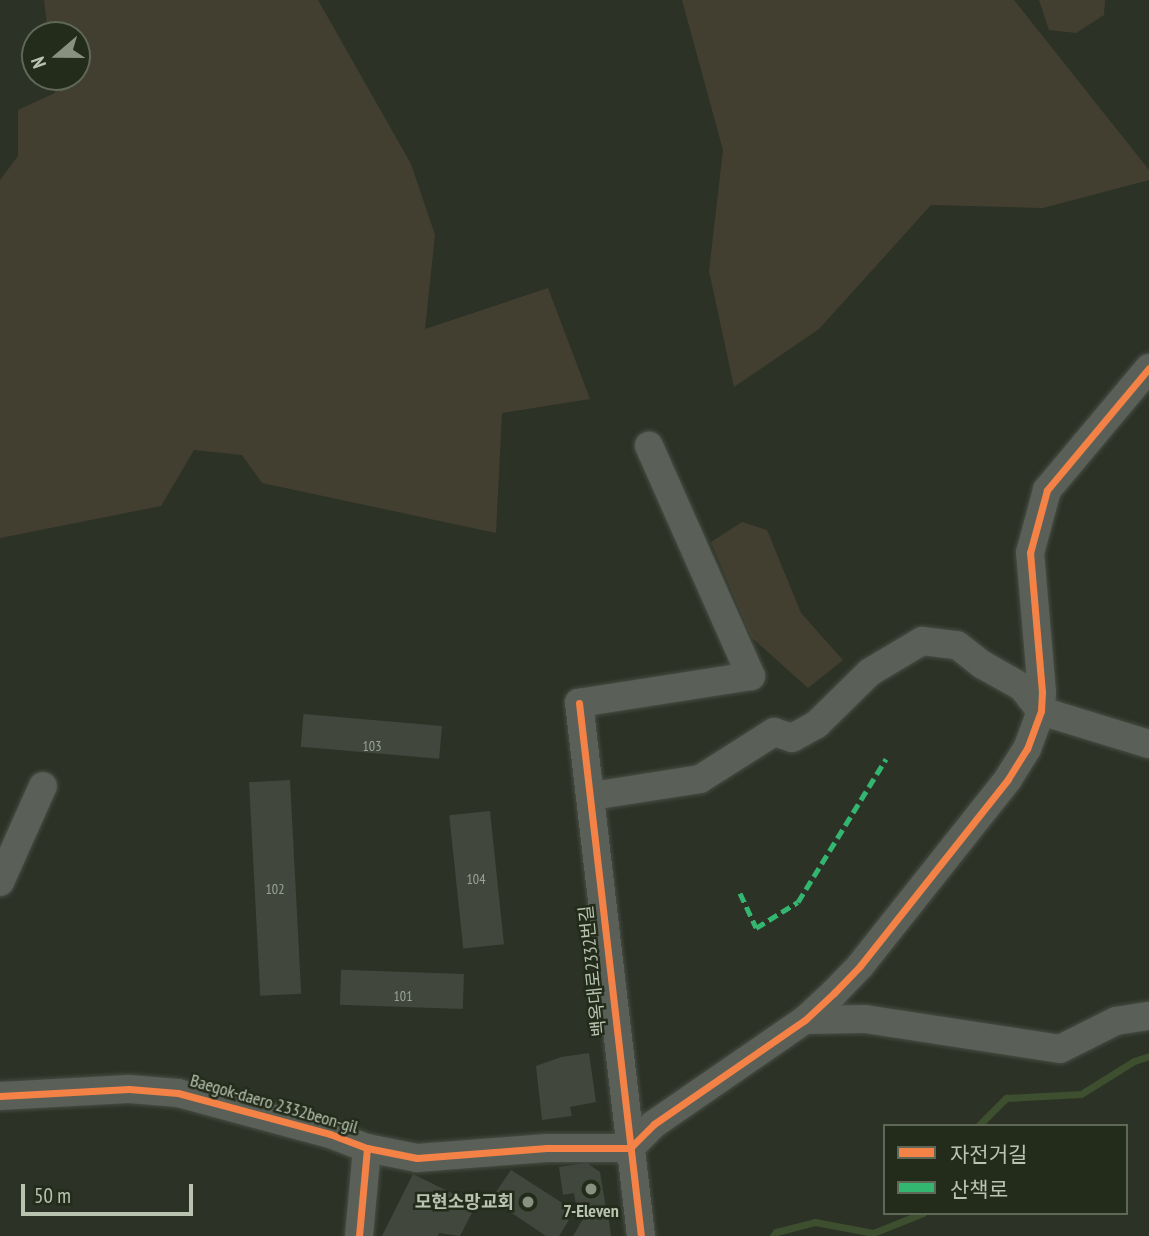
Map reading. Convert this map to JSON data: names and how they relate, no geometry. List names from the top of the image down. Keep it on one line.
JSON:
{"streets":{"street":["백옥대로2332번길","Baegok-daero 2332beon-gil"]},"places":["7-Eleven","모현소망교회"],"house_numbers":["103","104","102","101"],"legend":["자전거길","산책로"],"scale_bar":"50 m","north":"left"}
